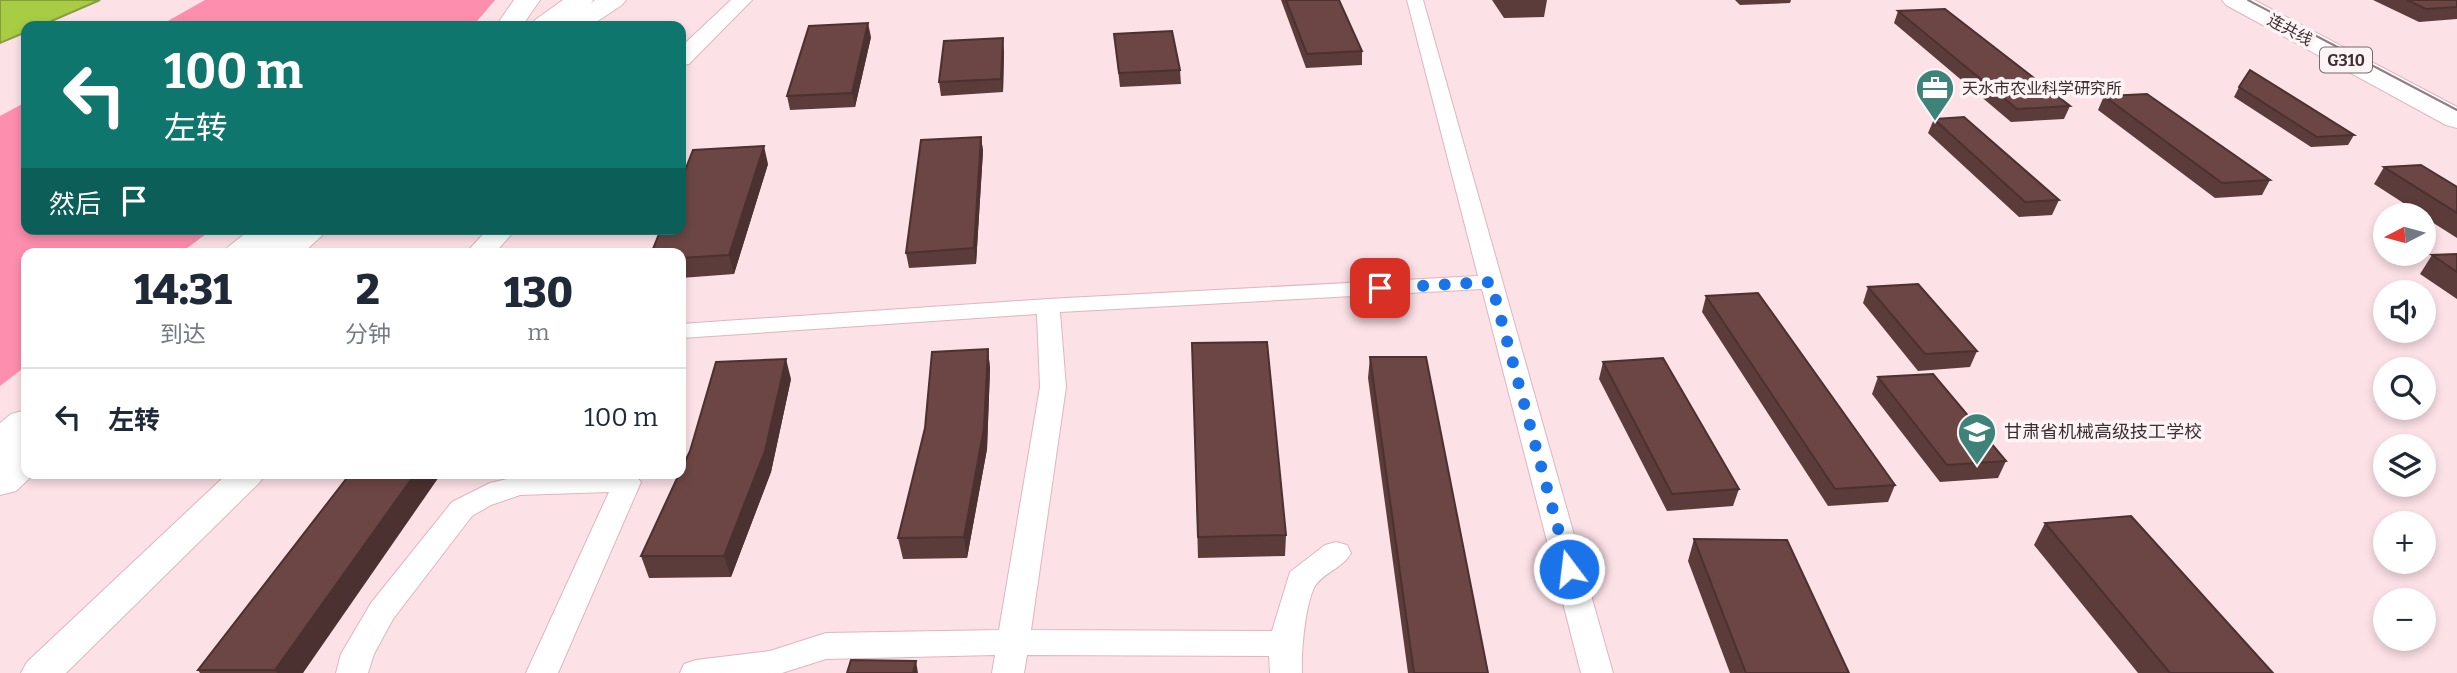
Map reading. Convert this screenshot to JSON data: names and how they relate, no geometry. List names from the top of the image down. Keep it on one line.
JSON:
{"streets":{"highway":["连共线","G310"]},"places":{"office":["天水市农业科学研究所"],"school or university":["甘肃省机械高级技工学校"]},"north":"left","page":{"turn":["100 m","左转"],"then":"然后","map_buttons":["+","−"],"eta":["14:31","到达","2","分钟","130","m"],"list":[{"name":"左转","value":"100 m"}]}}
